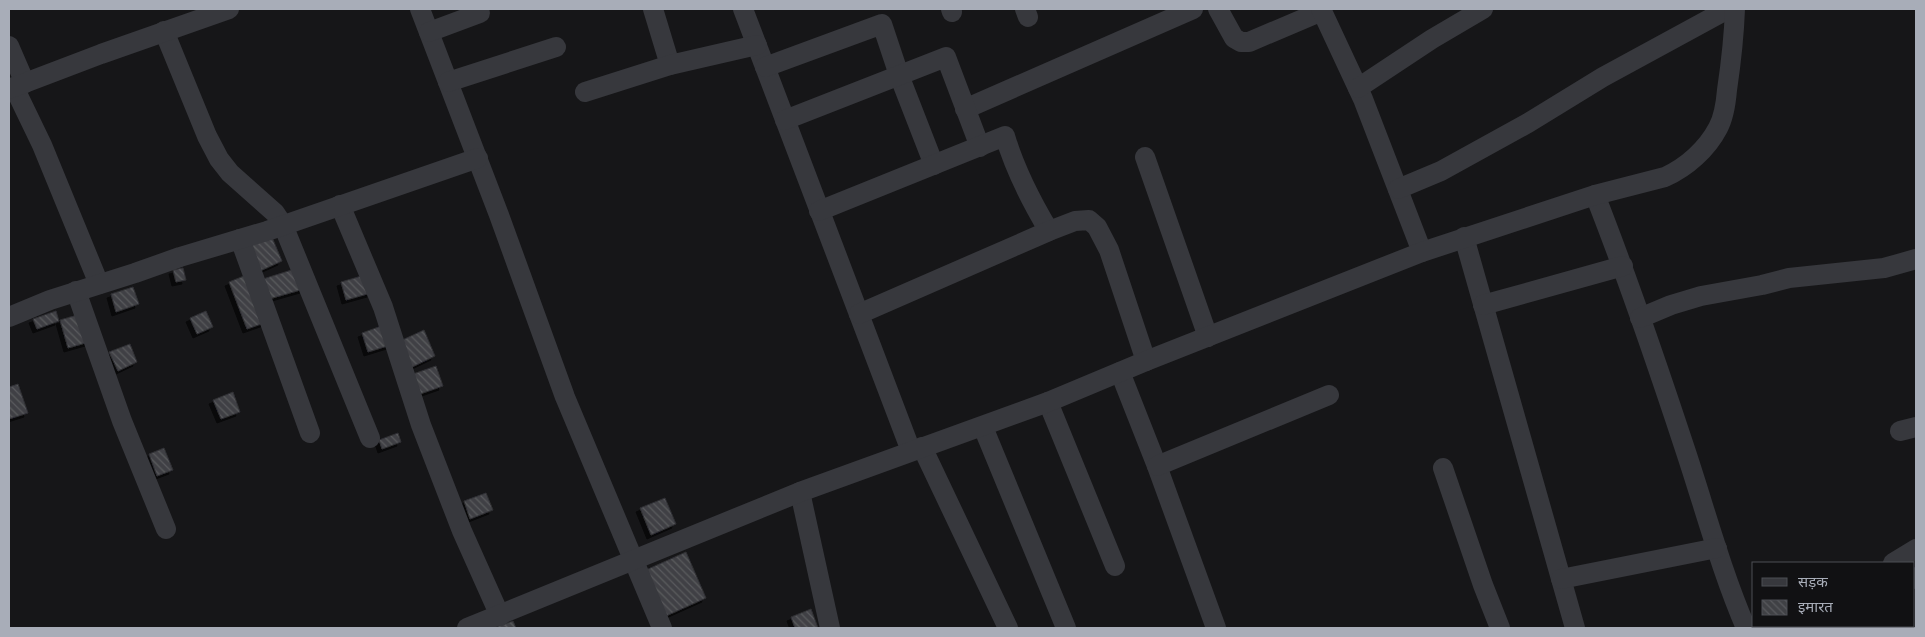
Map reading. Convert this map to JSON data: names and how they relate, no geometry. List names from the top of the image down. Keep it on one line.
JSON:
{"legend":["सड़क","इमारत"]}
